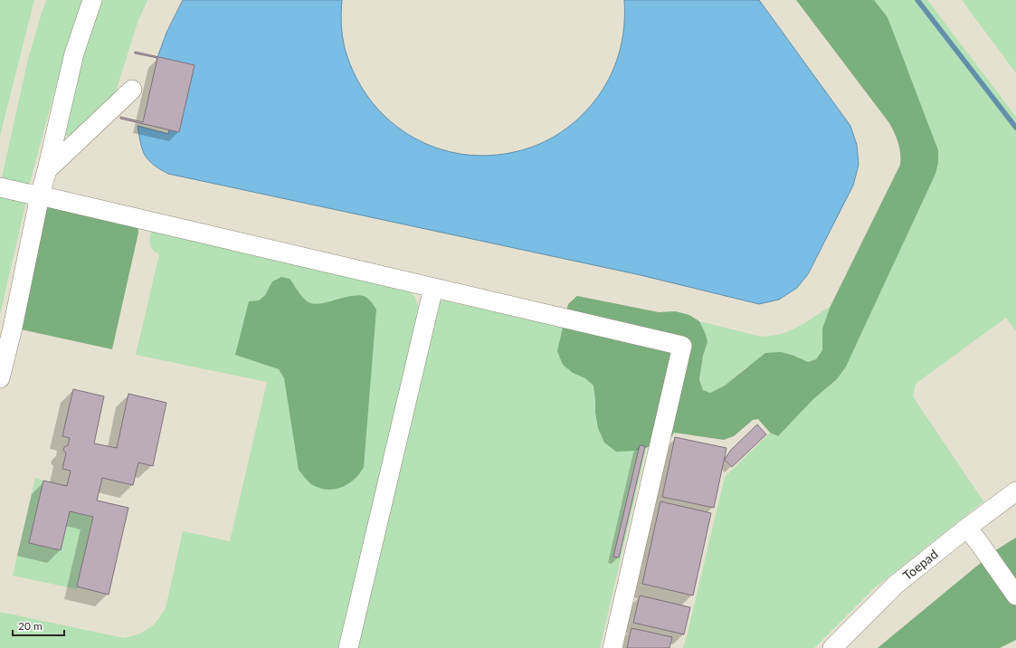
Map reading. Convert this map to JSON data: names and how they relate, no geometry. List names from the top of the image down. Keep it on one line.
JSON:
{"streets":{"street":["Toepad"]},"scale_bar":"20 m"}
